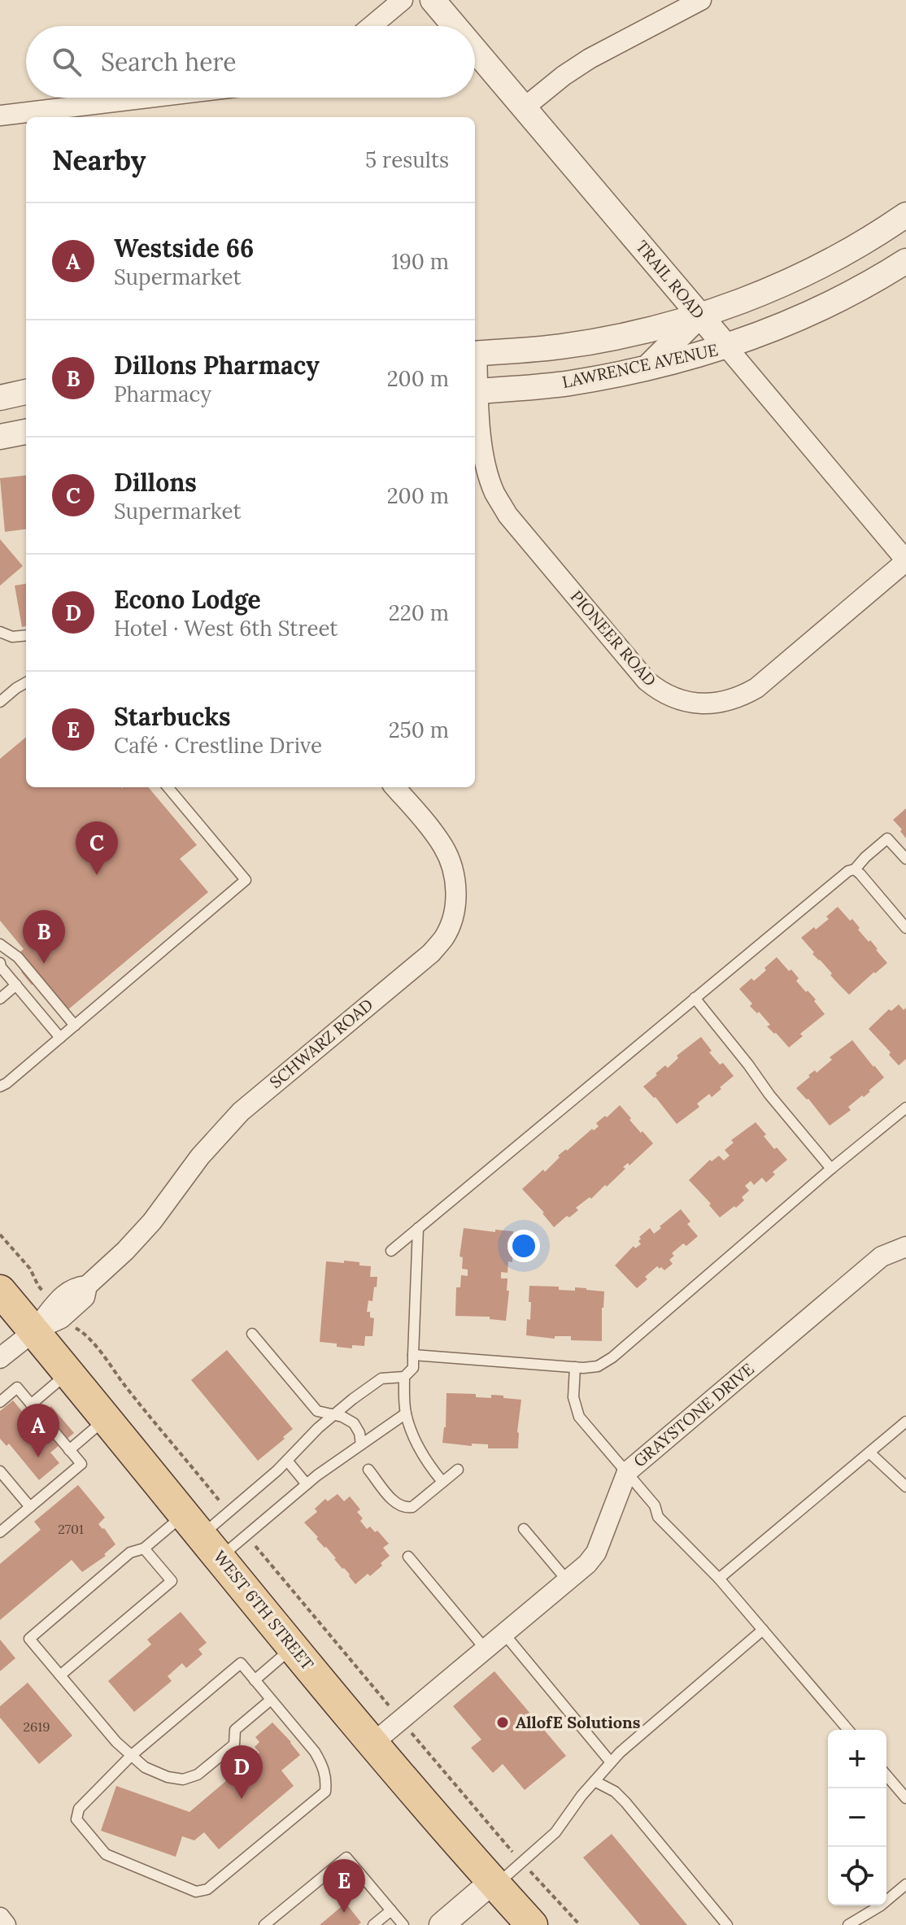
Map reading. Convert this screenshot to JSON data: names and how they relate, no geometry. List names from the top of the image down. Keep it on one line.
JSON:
{"streets":{"main road":["WEST 6TH STREET"],"street":["TRAIL ROAD","LAWRENCE AVENUE","PIONEER ROAD","SCHWARZ ROAD","GRAYSTONE DRIVE"]},"crossings":[["TRAIL ROAD","LAWRENCE AVENUE"],["TRAIL ROAD","PIONEER ROAD"],["LAWRENCE AVENUE","PIONEER ROAD"],["SCHWARZ ROAD","WEST 6TH STREET"],["GRAYSTONE DRIVE","WEST 6TH STREET"]],"places":["AllofE Solutions"],"house_numbers":["2701","2619"],"page":{"search":"Search here","heading":["Nearby","5 results"],"list":[{"mark":"A","name":"Westside 66","note":"Supermarket","value":"190 m"},{"mark":"B","name":"Dillons Pharmacy","note":"Pharmacy","value":"200 m"},{"mark":"C","name":"Dillons","note":"Supermarket","value":"200 m"},{"mark":"D","name":"Econo Lodge","note":"Hotel · West 6th Street","value":"220 m"},{"mark":"E","name":"Starbucks","note":"Café · Crestline Drive","value":"250 m"}],"pins":["C","B","A","D","E"],"map_buttons":["+","−"]}}
